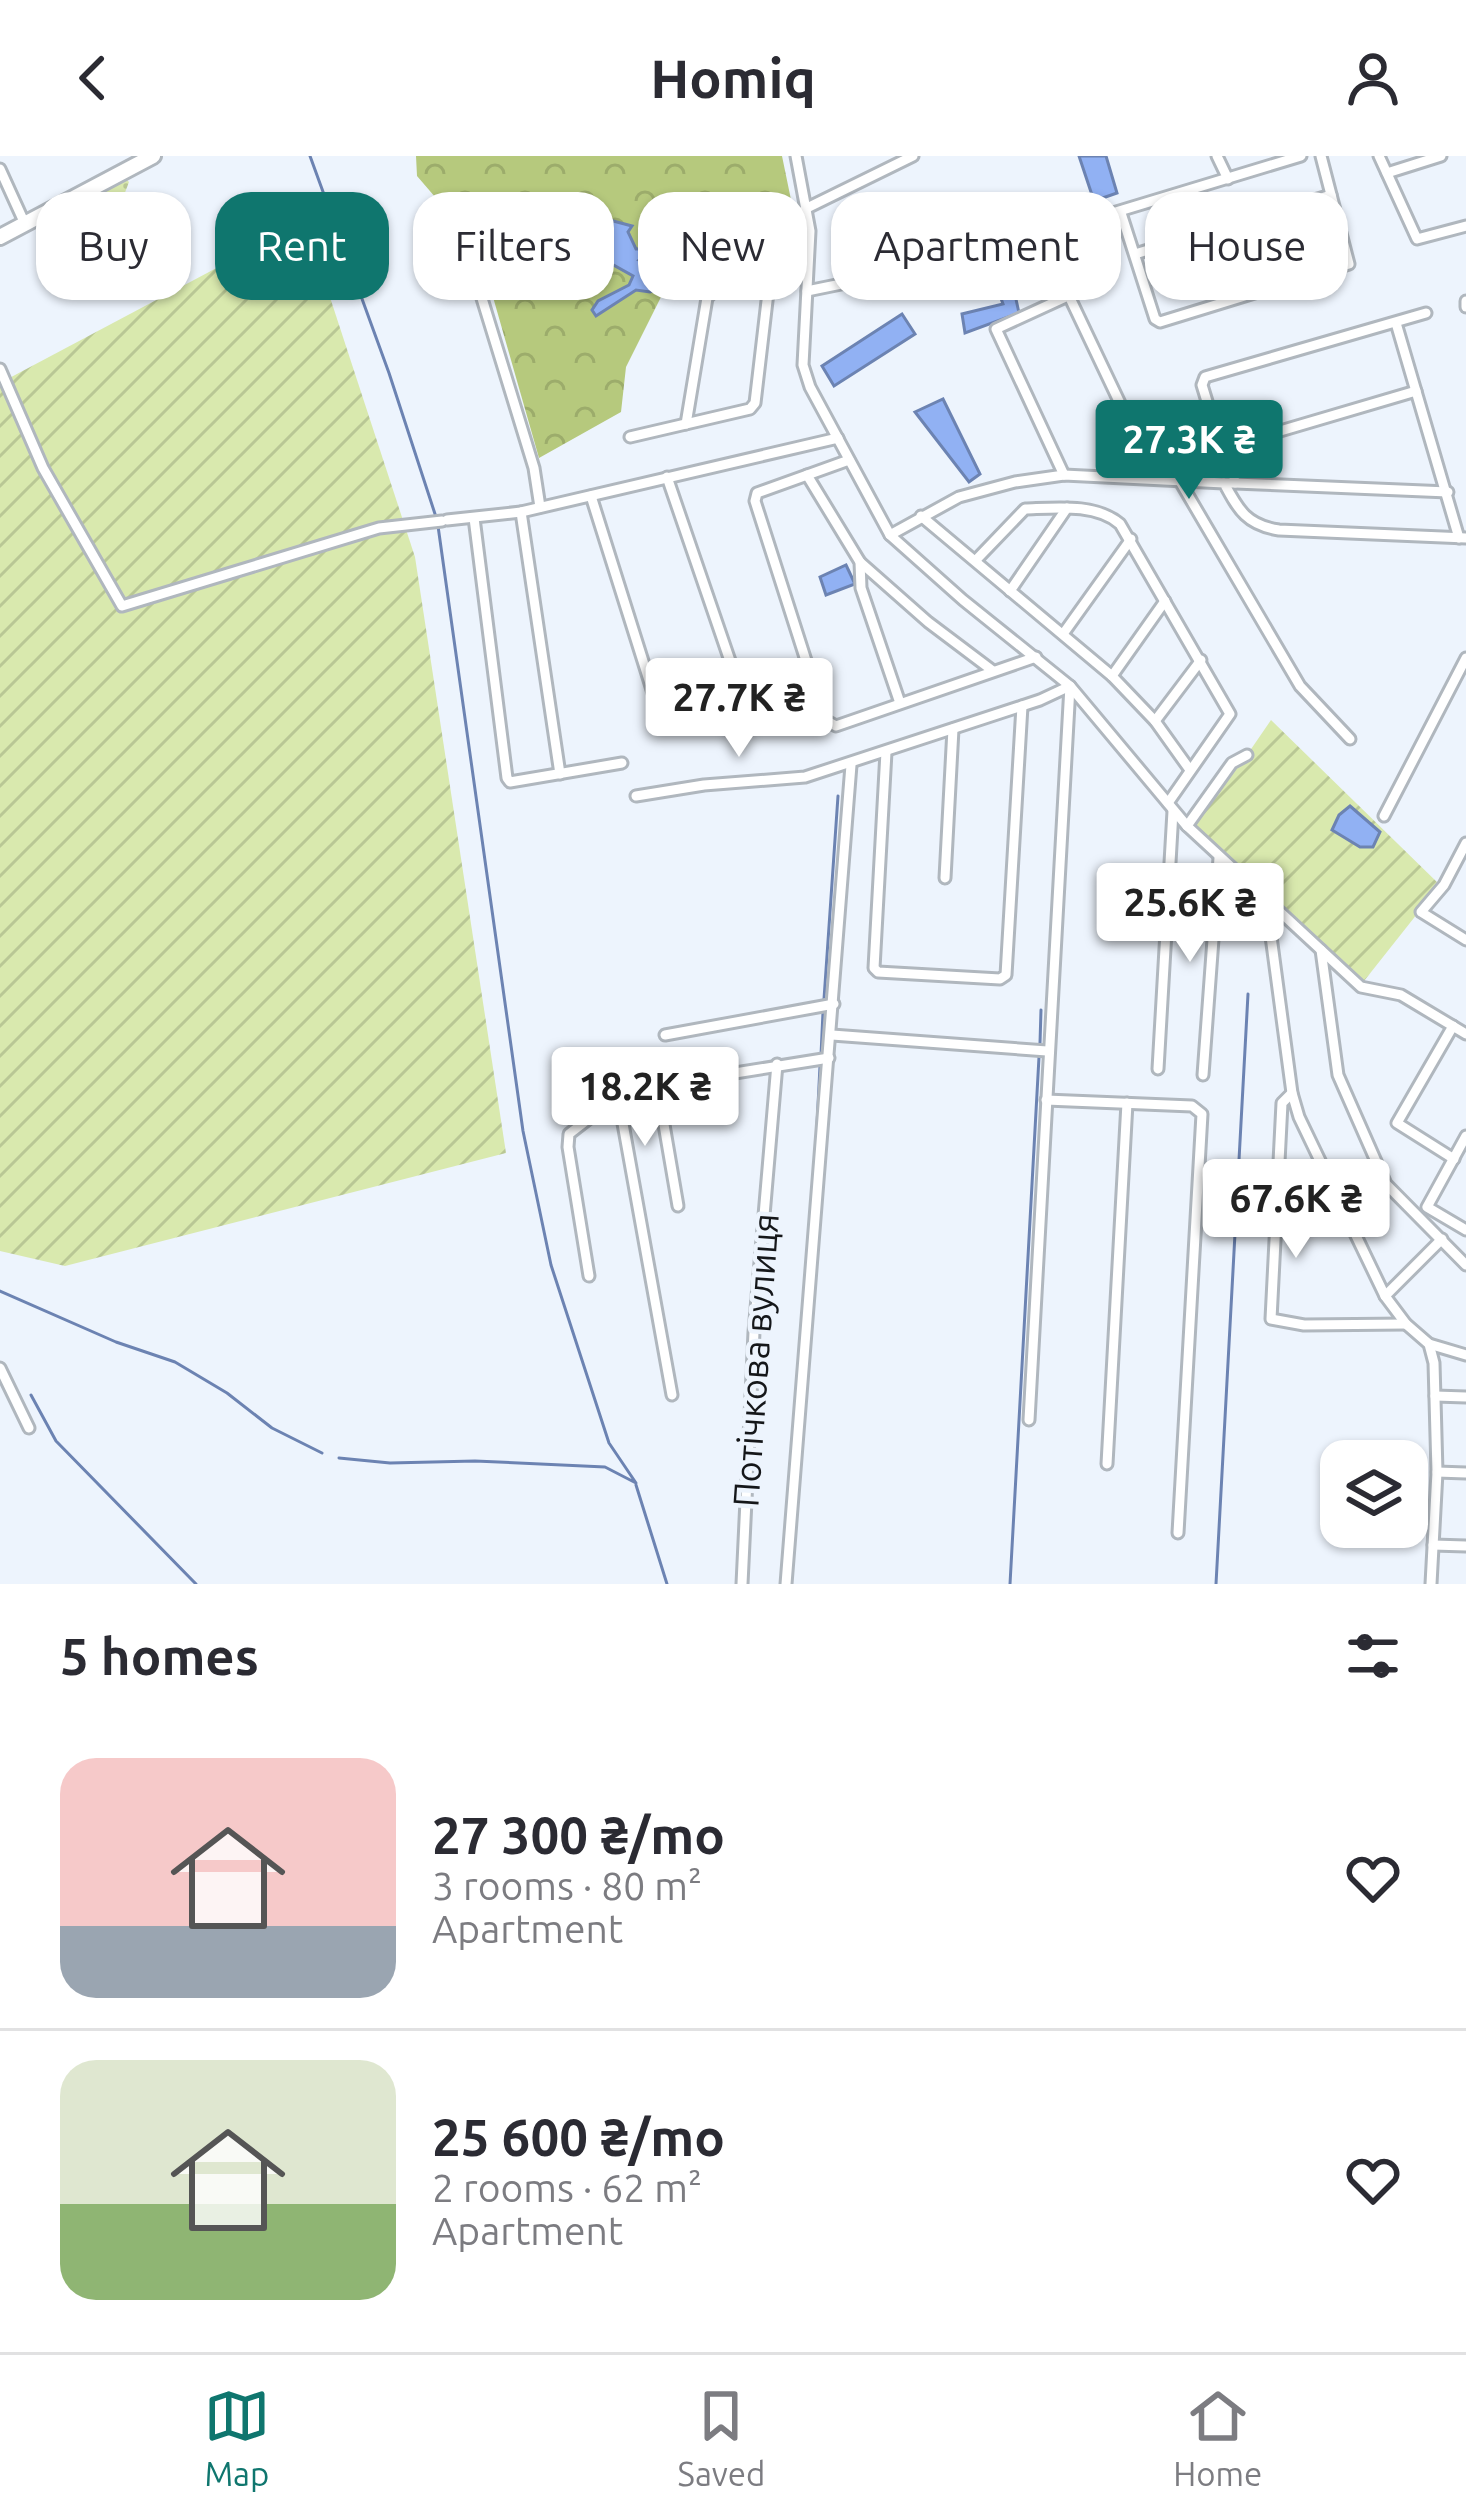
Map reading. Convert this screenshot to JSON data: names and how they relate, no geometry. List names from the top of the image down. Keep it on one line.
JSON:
{"streets":{"street":["Потічкова вулиця"]},"page":{"header":"Homiq","chip":["Buy","Rent","Filters","New","Apartment","House"],"price":["27.3K ₴","27.7K ₴","25.6K ₴","18.2K ₴","67.6K ₴"],"heading":"5 homes","list":[{"name":"27 300 ₴/mo","note":"3 rooms · 80 m² · Apartment"},{"name":"25 600 ₴/mo","note":"2 rooms · 62 m² · Apartment"}],"tabs":["Map","Saved","Home"]}}
